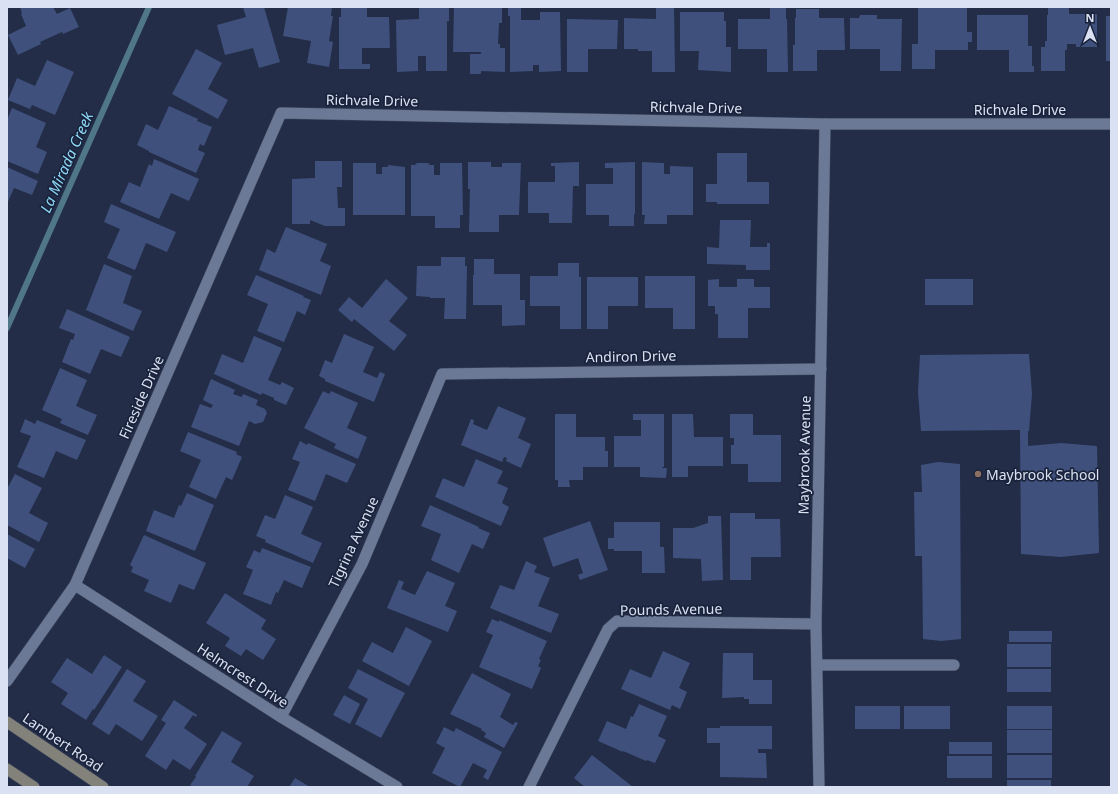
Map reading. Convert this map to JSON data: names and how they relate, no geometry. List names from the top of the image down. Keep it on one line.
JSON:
{"streets":{"main road":["Lambert Road"],"street":["Richvale Drive","Andiron Drive","Fireside Drive","Maybrook Avenue","Tigrina Avenue","Pounds Avenue","Helmcrest Drive"]},"crossings":[["Richvale Drive","Fireside Drive"],["Richvale Drive","Maybrook Avenue"],["Andiron Drive","Maybrook Avenue"],["Andiron Drive","Tigrina Avenue"],["Fireside Drive","Helmcrest Drive"],["Maybrook Avenue","Pounds Avenue"],["Tigrina Avenue","Helmcrest Drive"]],"water":["La Mirada Creek"],"places":["Maybrook School"],"north":"top"}
